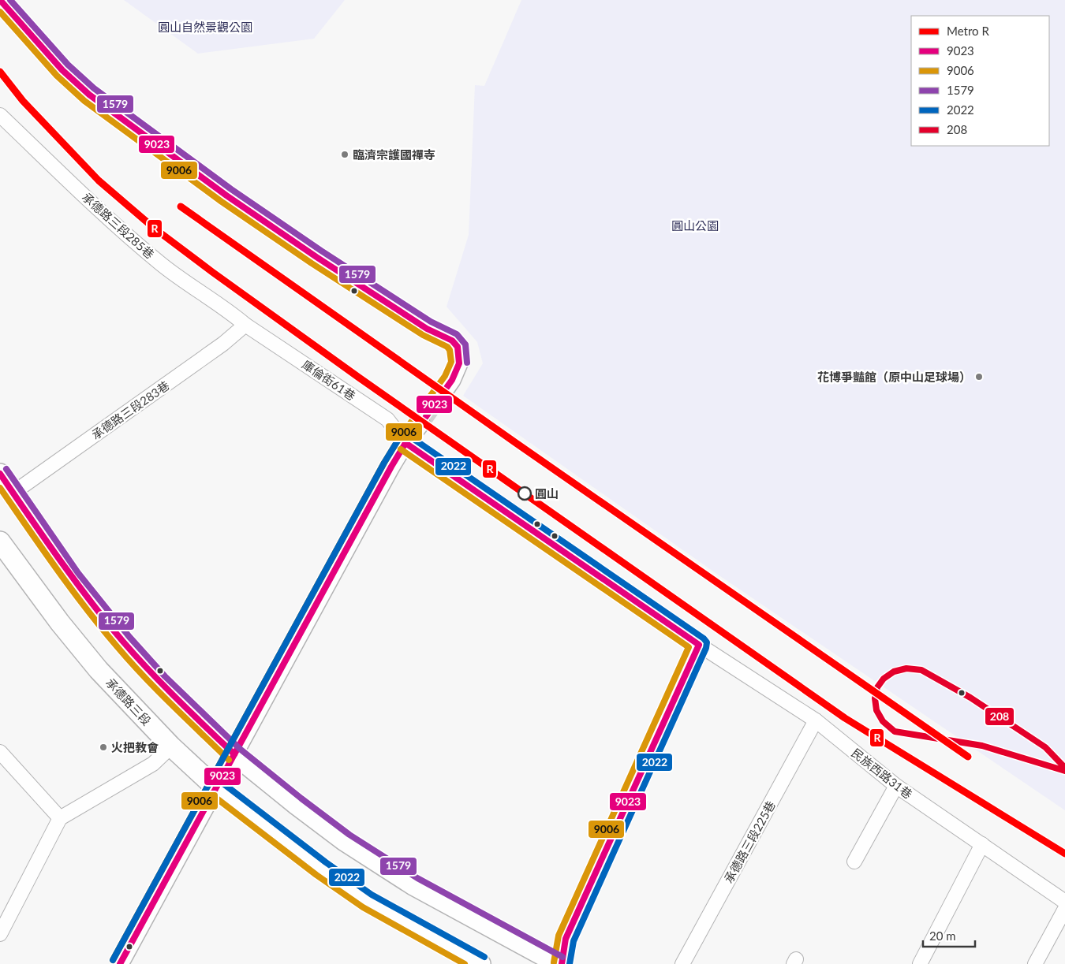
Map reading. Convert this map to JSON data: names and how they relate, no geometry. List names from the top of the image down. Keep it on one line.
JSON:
{"streets":{"main road":["承德路三段"],"street":["承德路三段285巷","庫倫街61巷","承德路三段283巷","民族西路31巷","承德路三段225巷"]},"crossings":[["承德路三段285巷","庫倫街61巷"],["承德路三段285巷","承德路三段283巷"],["庫倫街61巷","承德路三段283巷"],["庫倫街61巷","民族西路31巷"],["民族西路31巷","承德路三段225巷"]],"parks":["圓山自然景觀公園","圓山公園"],"places":["臨濟宗護國禪寺","花博爭豔館（原中山足球場）","圓山","火把教會"],"lines":["transit line 9023","transit line 1579","transit line 9006","metro line R","transit line 2022","transit line 208"],"legend":["Metro R","9023","9006","1579","2022","208"],"scale_bar":"20 m"}
